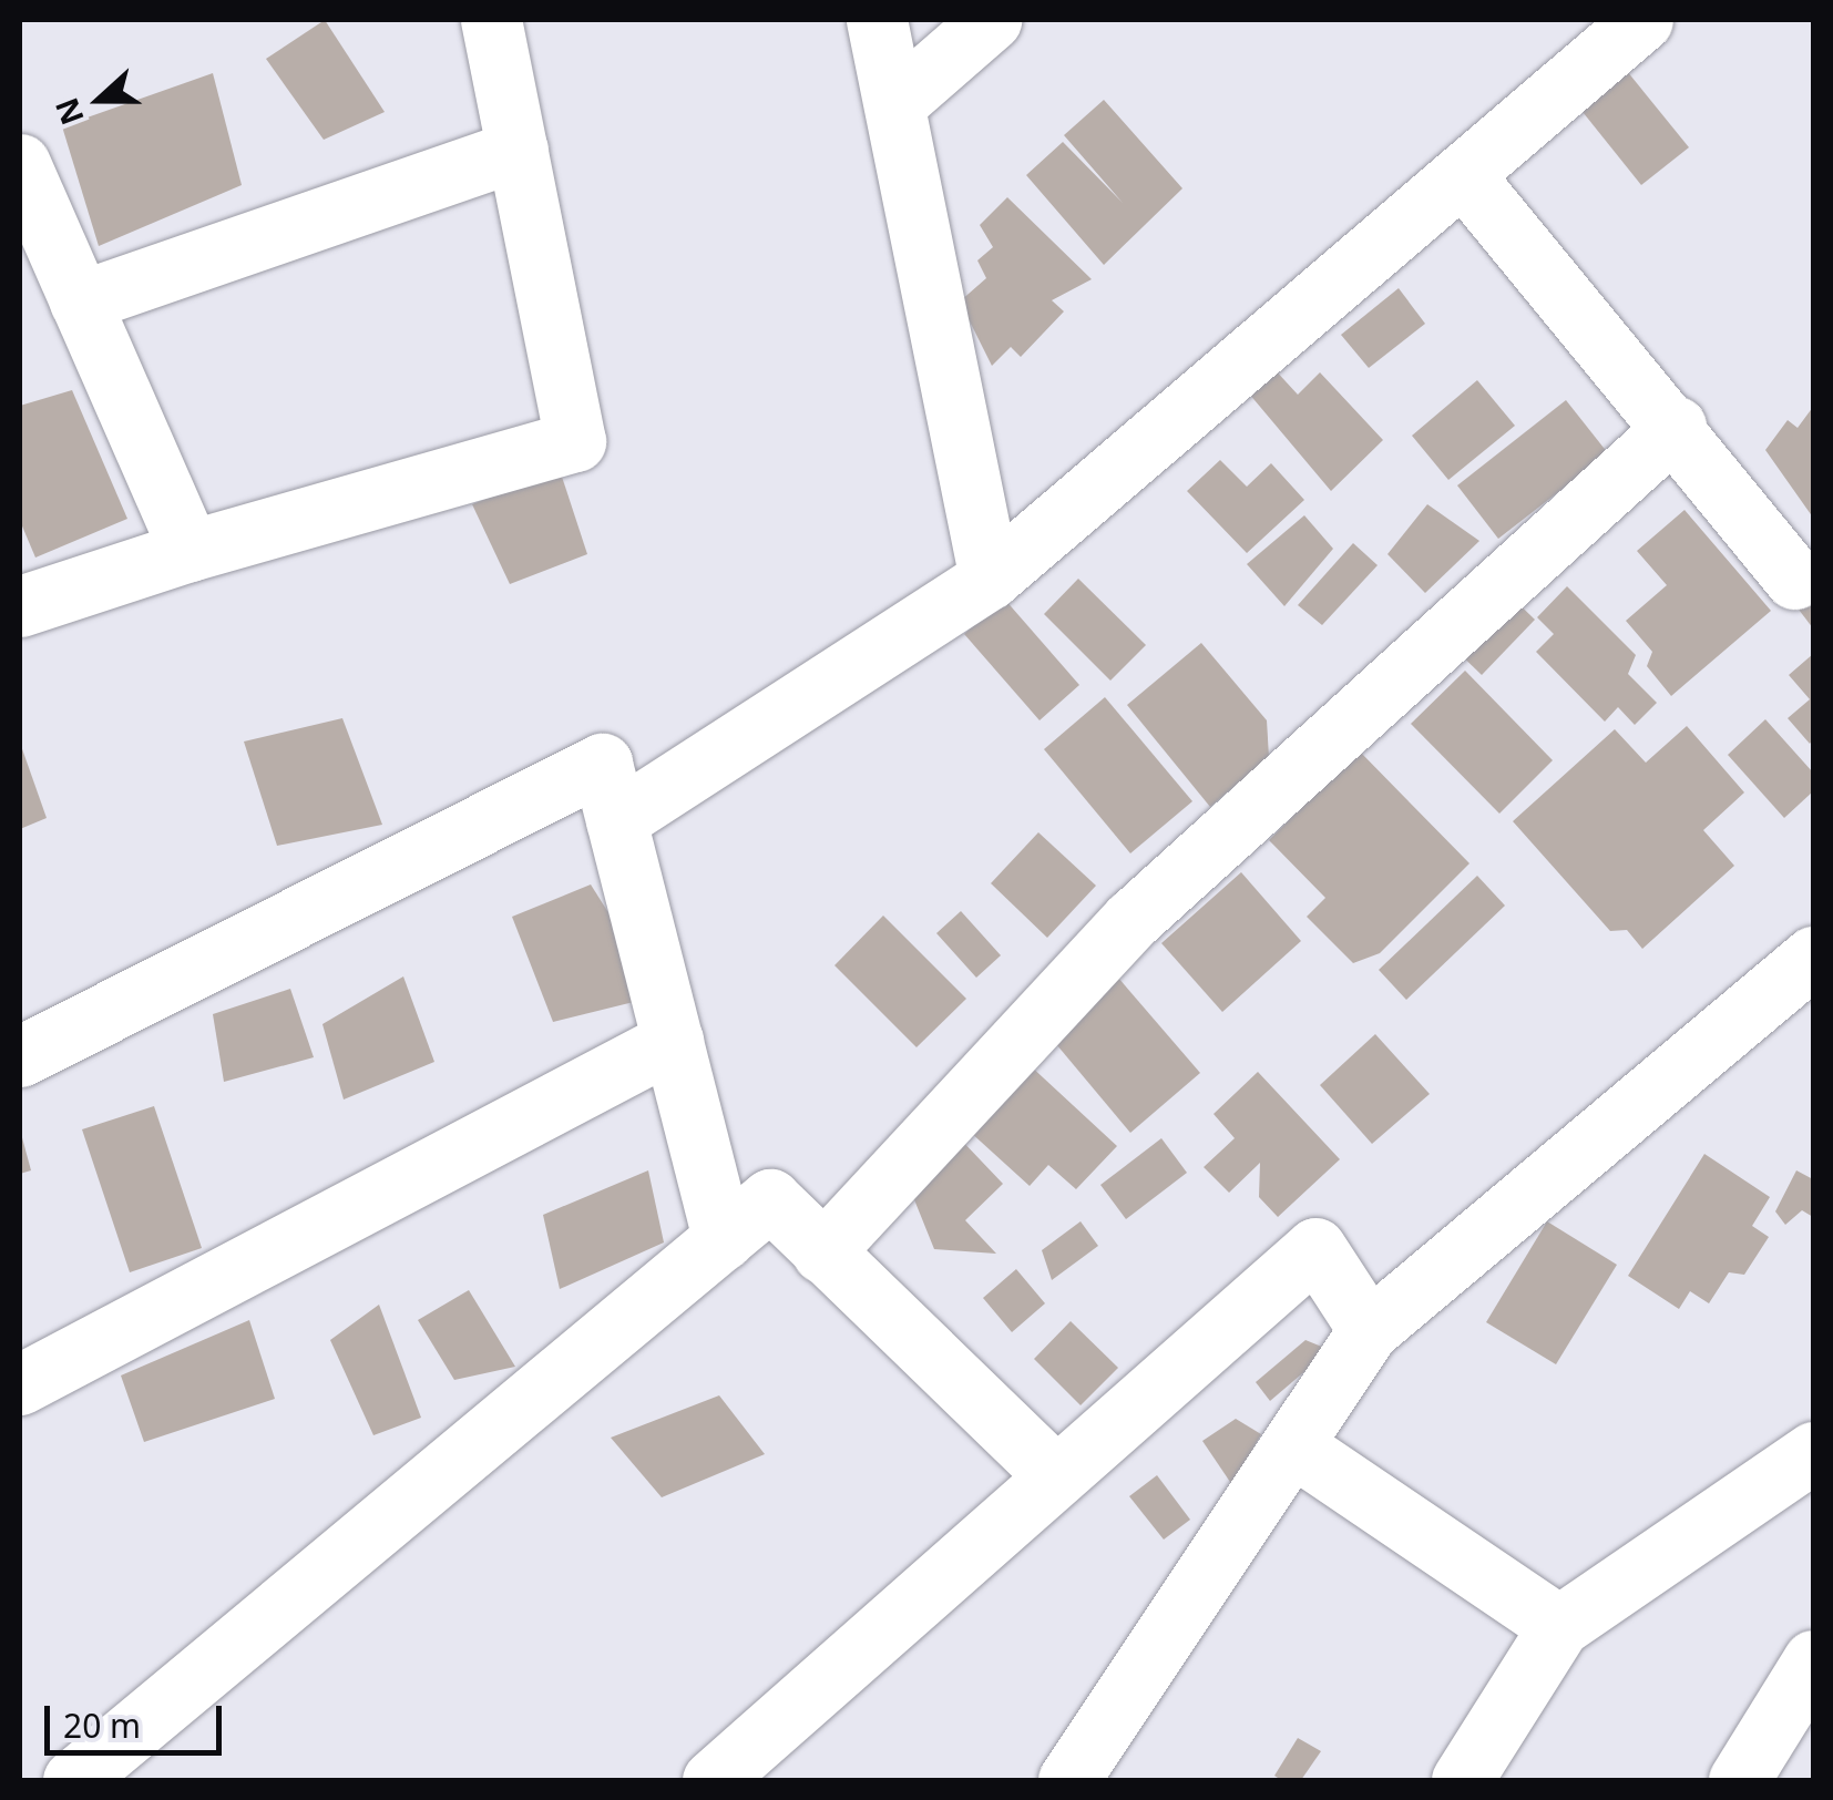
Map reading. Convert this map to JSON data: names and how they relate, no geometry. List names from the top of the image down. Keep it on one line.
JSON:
{"scale_bar":"20 m","north":"left"}
